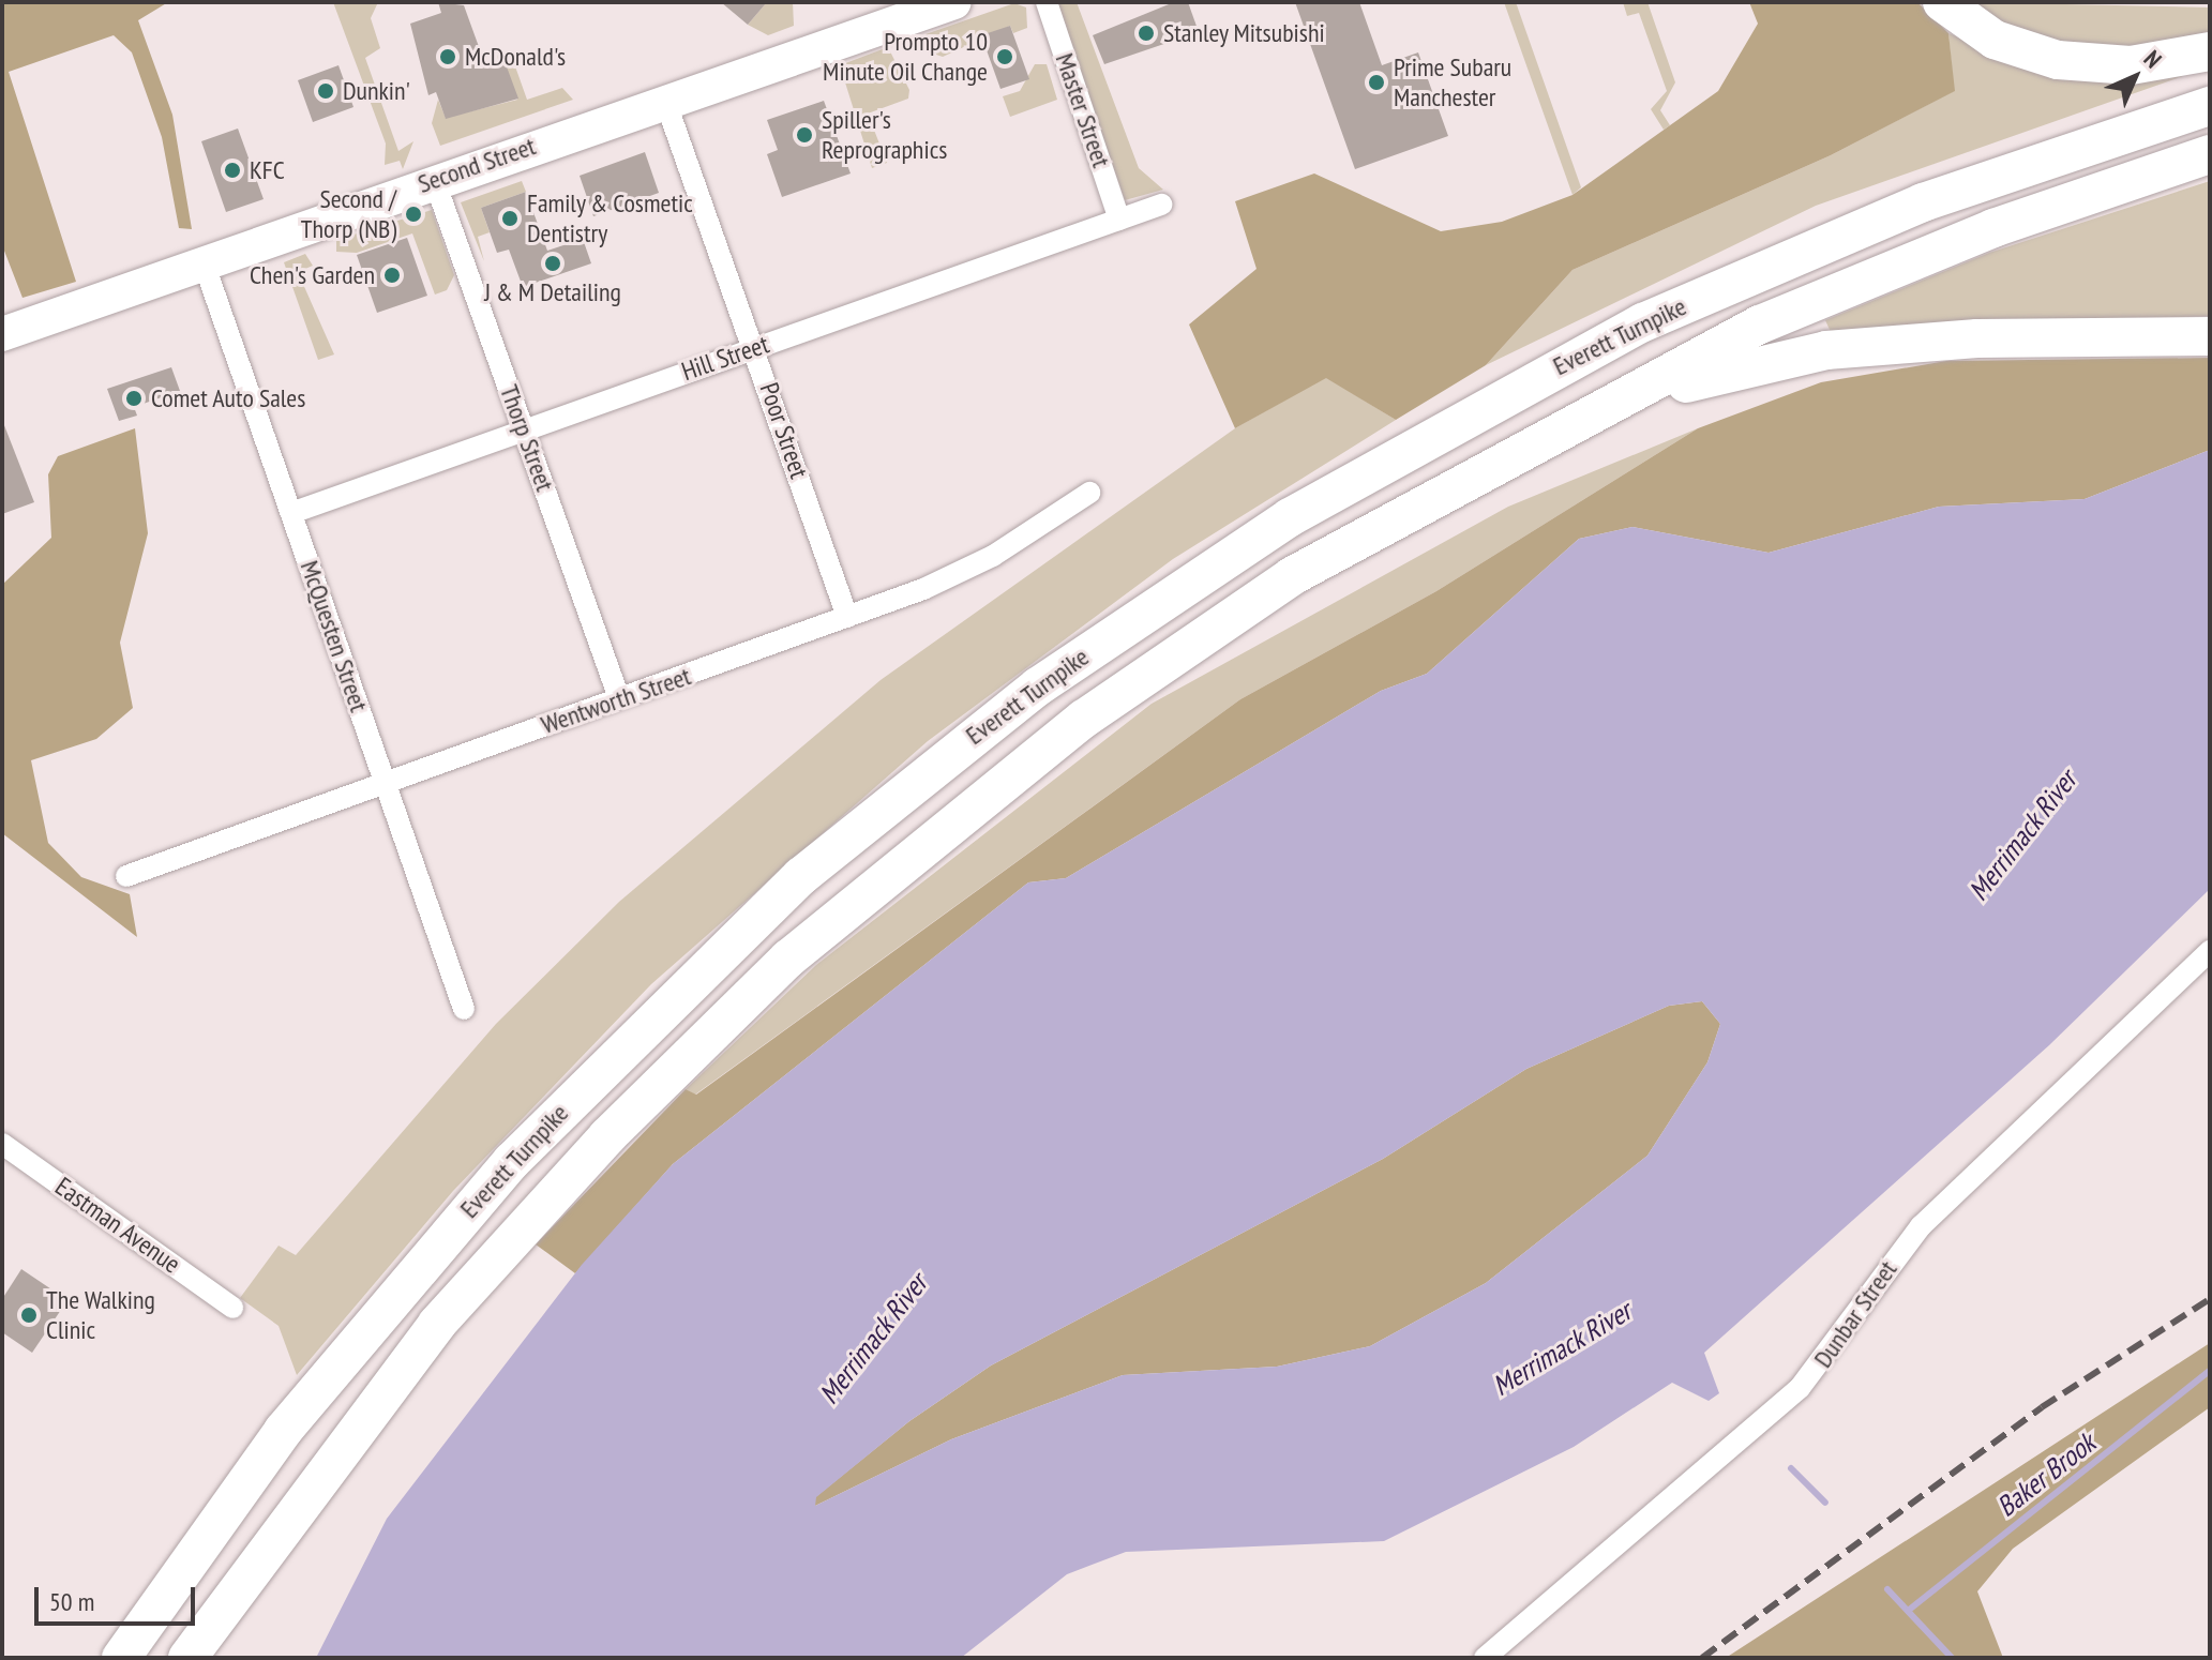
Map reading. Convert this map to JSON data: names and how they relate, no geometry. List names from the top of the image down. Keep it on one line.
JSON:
{"streets":{"highway":["Everett Turnpike"],"main road":["Second Street"],"street":["Master Street","Hill Street","Poor Street","Thorp Street","McQuesten Street","Wentworth Street","Eastman Avenue","Dunbar Street"]},"crossings":[["Master Street","Hill Street"],["Second Street","Poor Street"],["Second Street","Thorp Street"],["Second Street","McQuesten Street"],["Hill Street","Poor Street"],["Hill Street","Thorp Street"],["Hill Street","McQuesten Street"],["Poor Street","Wentworth Street"],["Thorp Street","Wentworth Street"],["McQuesten Street","Wentworth Street"]],"water":["Merrimack River","Baker Brook"],"places":["Stanley Mitsubishi","McDonald's","Prompto 10 Minute Oil Change","Prime Subaru Manchester","Dunkin'","Spiller's Reprographics","KFC","Second / Thorp (NB)","Family & Cosmetic Dentistry","J & M Detailing","Chen's Garden","Comet Auto Sales","The Walking Clinic"],"scale_bar":"50 m","north":"top right"}
